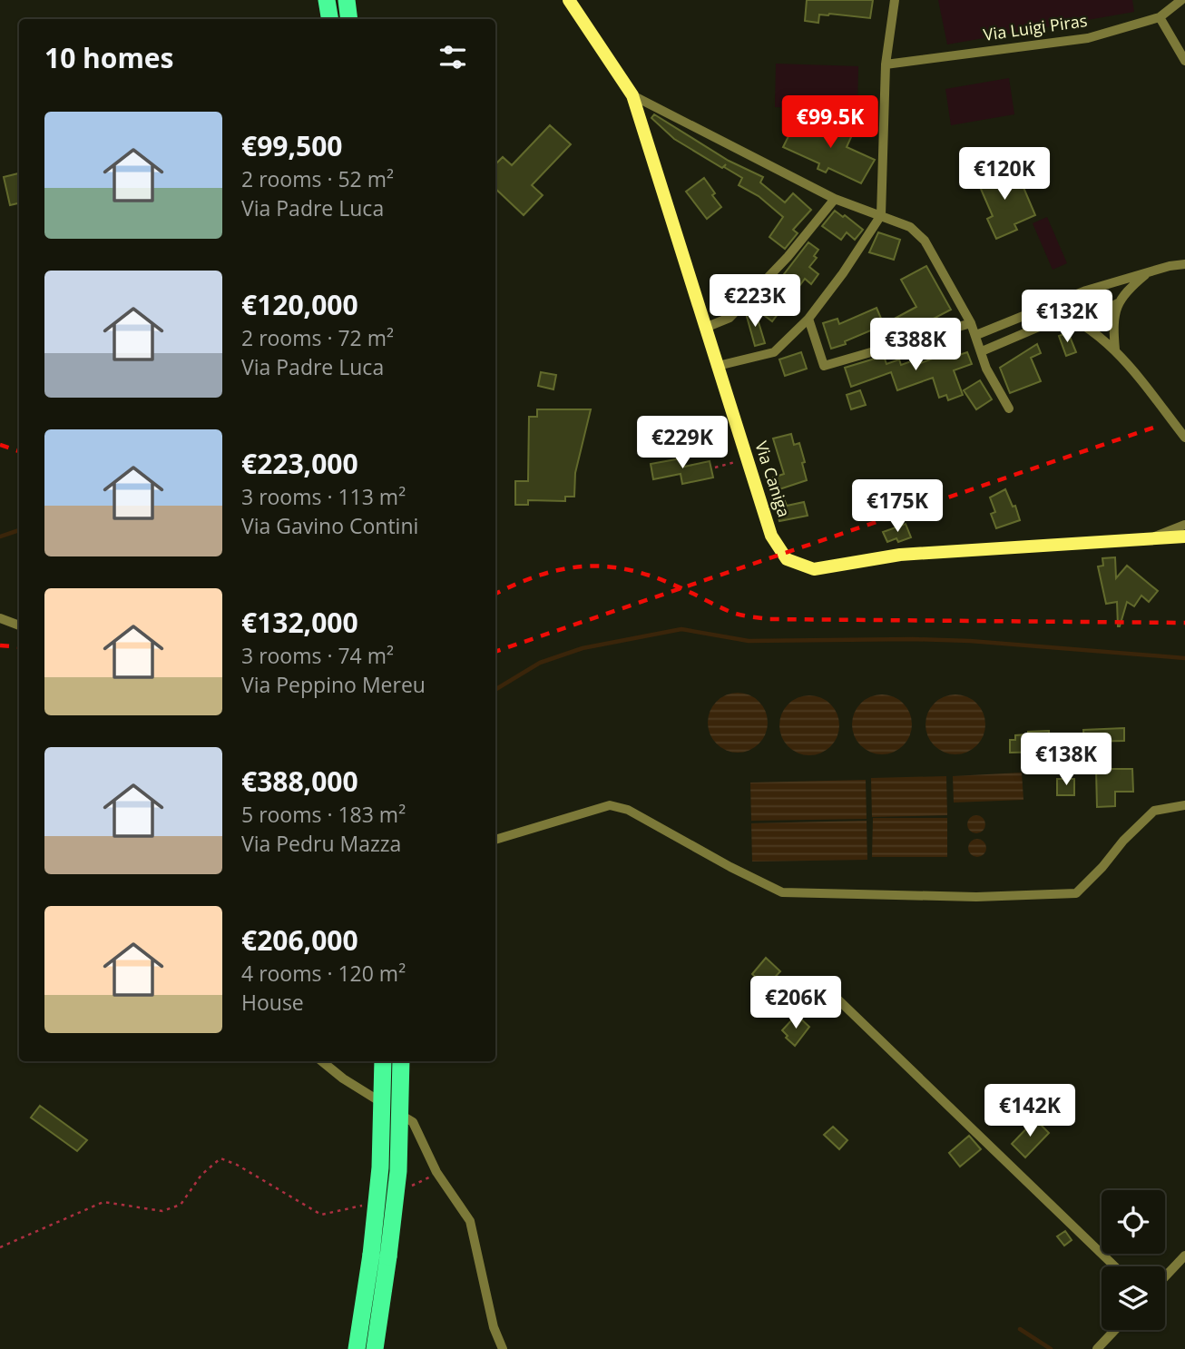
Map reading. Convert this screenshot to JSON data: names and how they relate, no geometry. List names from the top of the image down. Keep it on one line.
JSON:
{"streets":{"street":["Via Luigi Piras","Via Caniga"]},"page":{"heading":"10 homes","price":["€99.5K","€120K","€223K","€132K","€388K","€229K","€175K","€138K","€206K","€142K"],"list":[{"name":"€99,500","note":"2 rooms · 52 m² · Via Padre Luca"},{"name":"€120,000","note":"2 rooms · 72 m² · Via Padre Luca"},{"name":"€223,000","note":"3 rooms · 113 m² · Via Gavino Contini"},{"name":"€132,000","note":"3 rooms · 74 m² · Via Peppino Mereu"},{"name":"€388,000","note":"5 rooms · 183 m² · Via Pedru Mazza"},{"name":"€206,000","note":"4 rooms · 120 m² · House"}]}}
